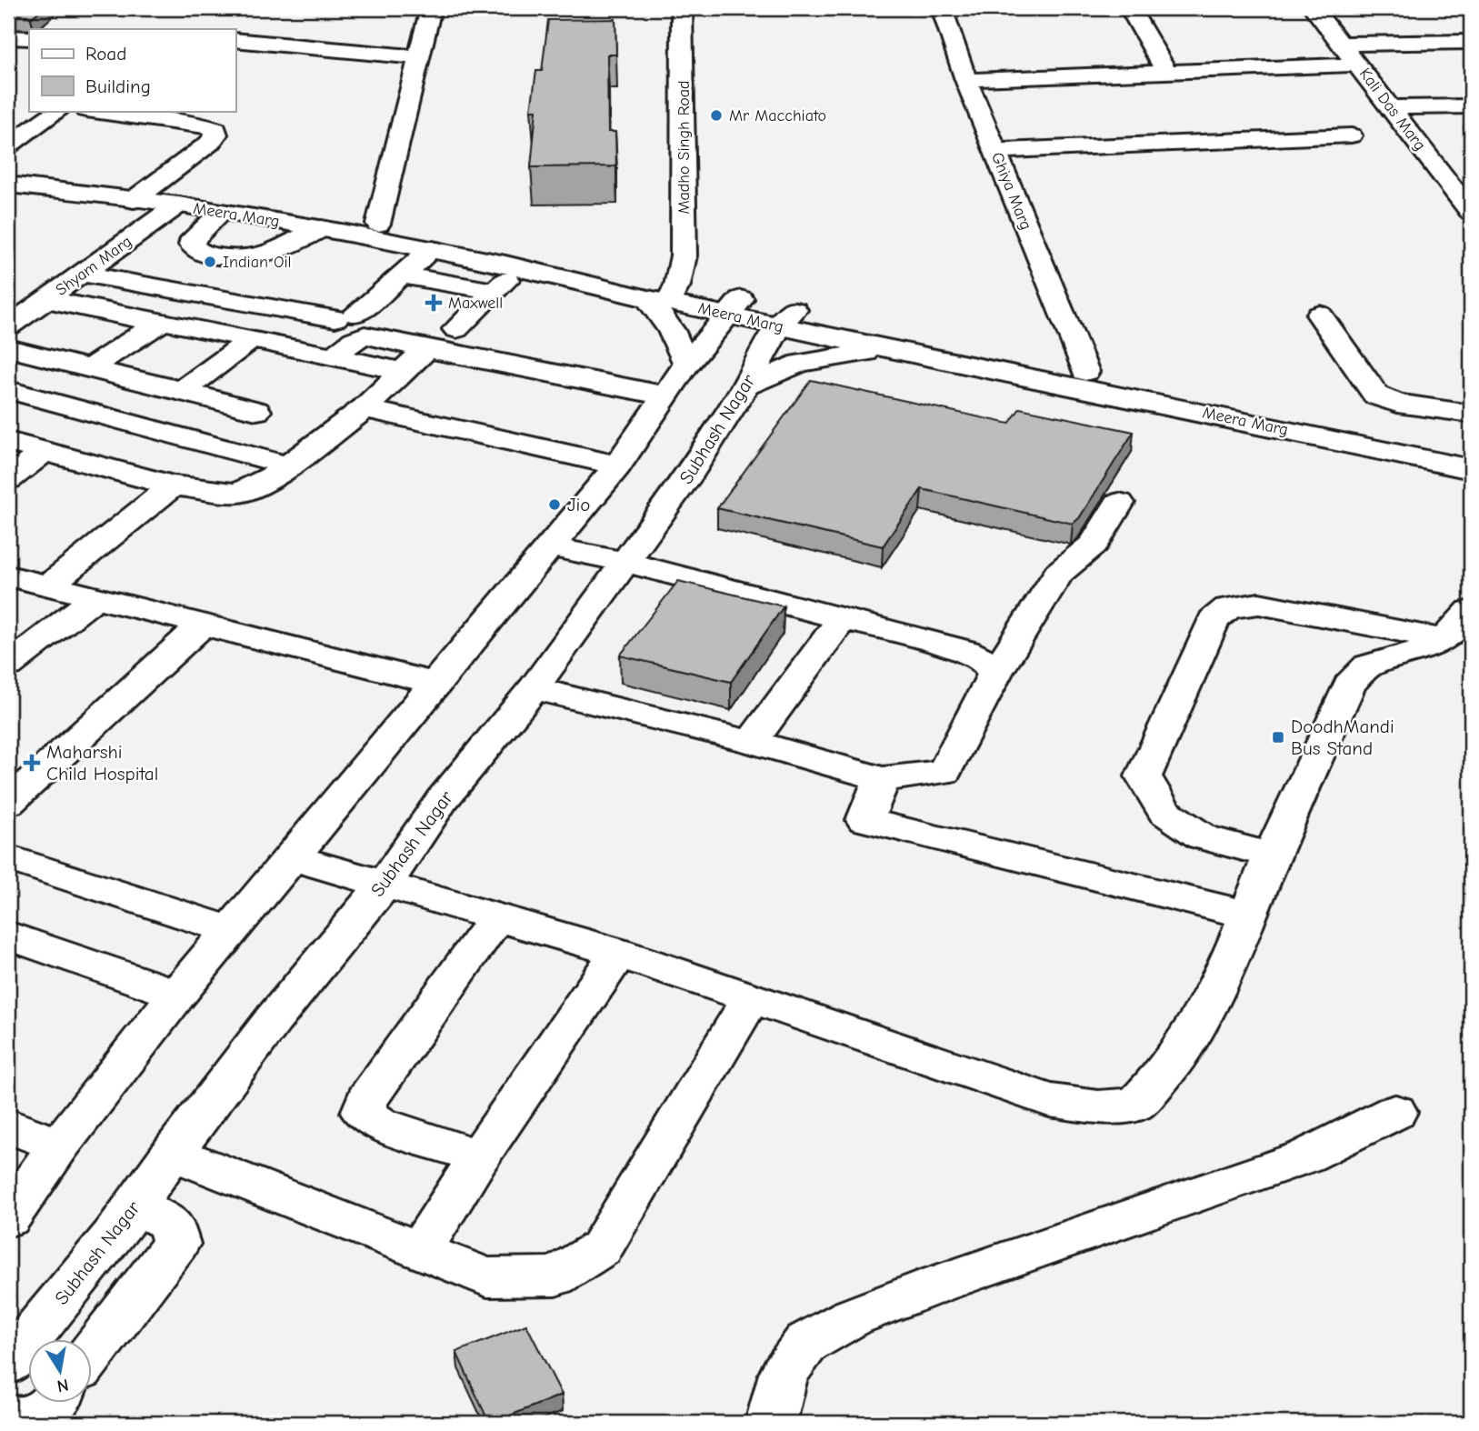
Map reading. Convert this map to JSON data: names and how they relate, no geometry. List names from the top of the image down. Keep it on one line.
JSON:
{"streets":{"street":["Kali Das Marg","Madho Singh Road","Ghiya Marg","Meera Marg","Shyam Marg","Subhash Nagar"]},"crossings":[["Madho Singh Road","Meera Marg"],["Ghiya Marg","Meera Marg"],["Meera Marg","Shyam Marg"],["Meera Marg","Subhash Nagar"]],"places":{"other":["Mr Macchiato","Indian Oil","Jio"],"health":["Maxwell","Maharshi Child Hospital"],"transit":["DoodhMandi Bus Stand"]},"legend":["Road","Building"],"north":"bottom"}
